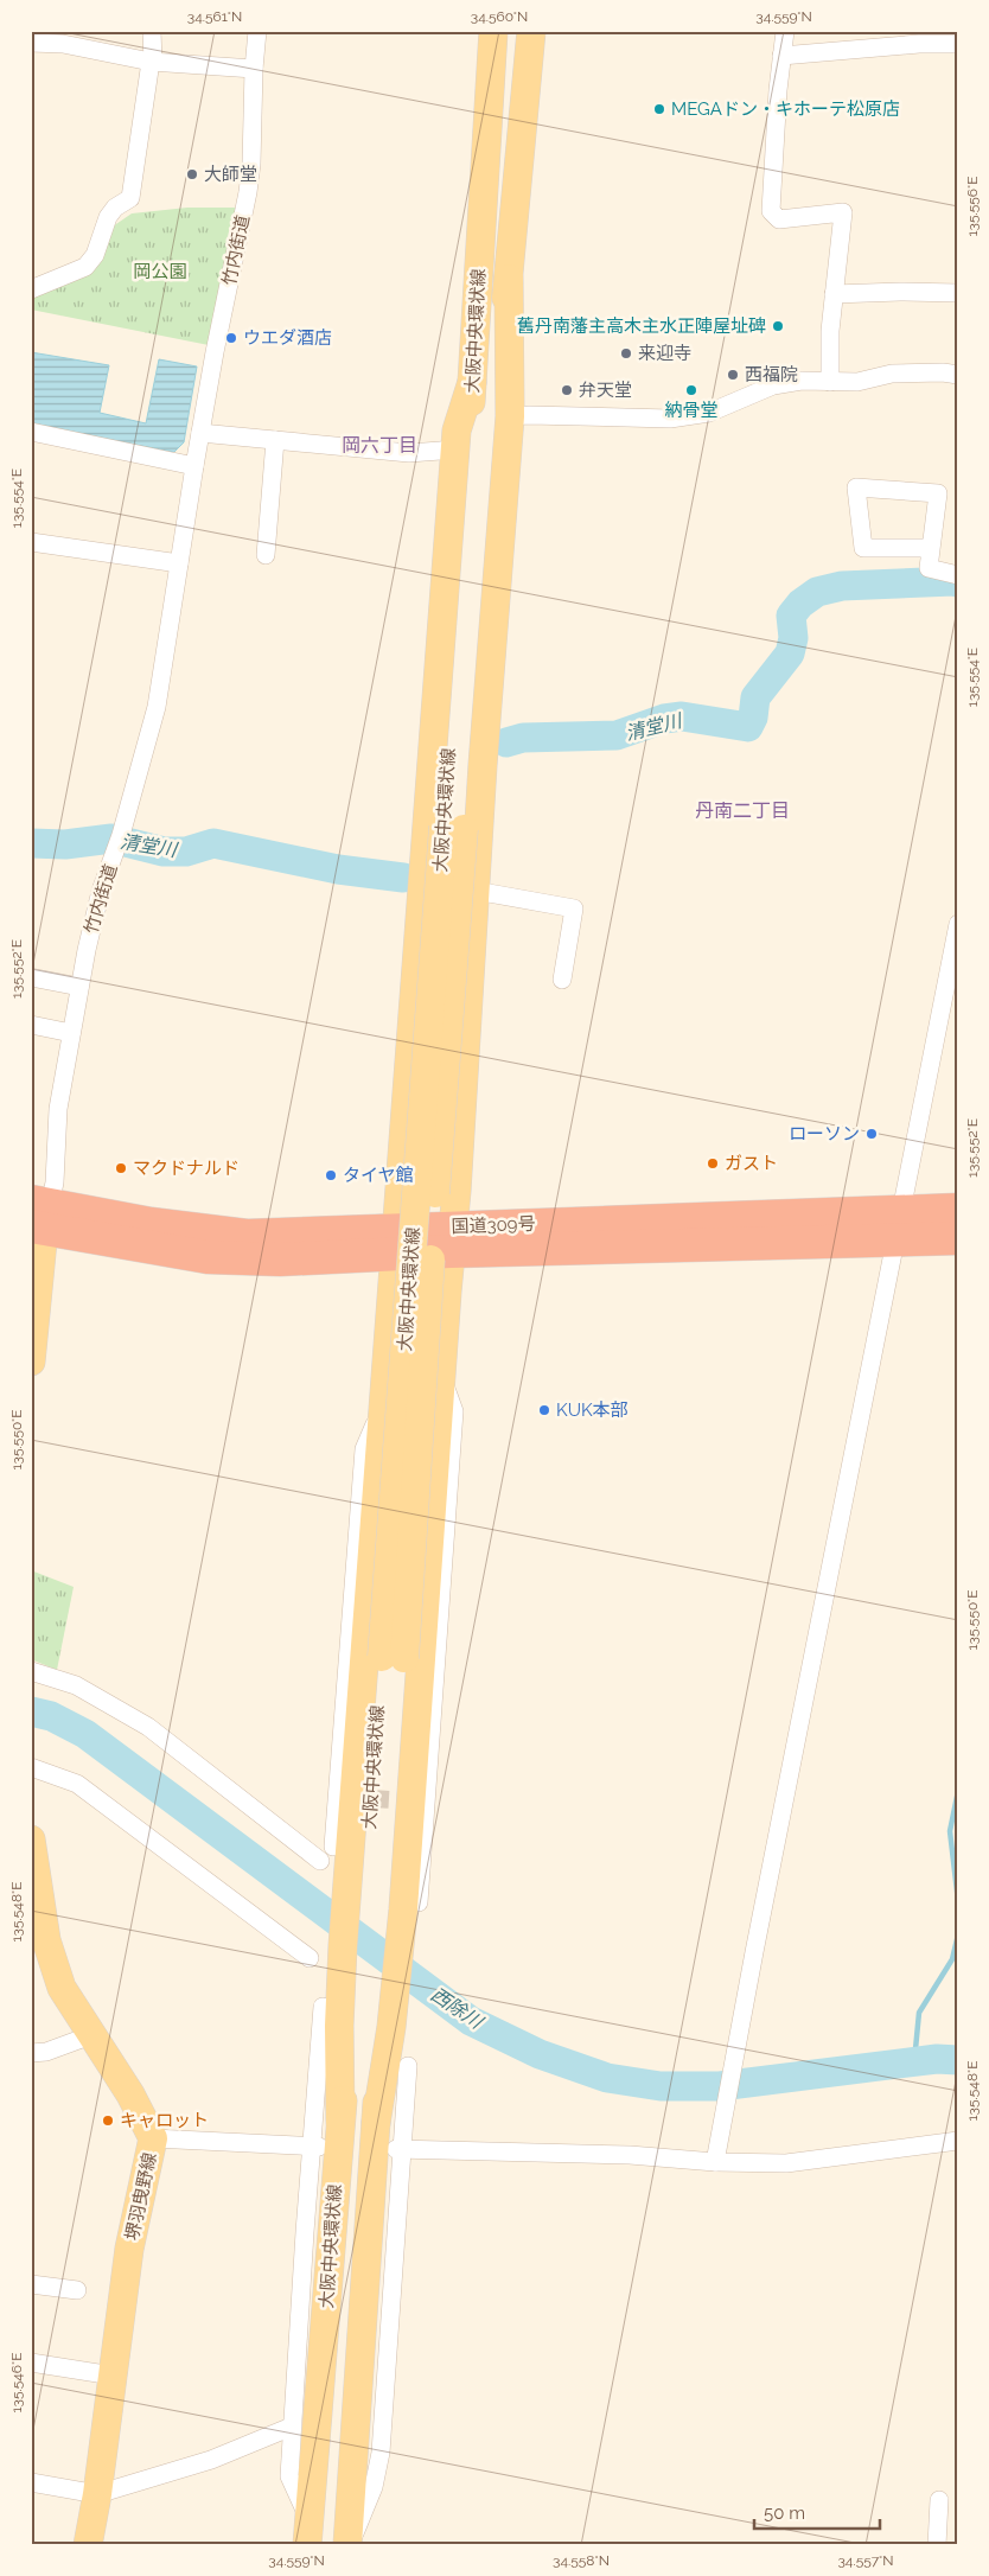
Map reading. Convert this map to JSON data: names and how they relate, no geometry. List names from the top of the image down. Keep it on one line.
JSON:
{"streets":{"highway":["国道309号"],"main road":["大阪中央環状線","堺羽曳野線"],"street":["竹内街道"]},"crossings":[["竹内街道","国道309号"]],"districts":["岡六丁目","丹南二丁目"],"water":["清堂川","西除川"],"parks":["岡公園"],"places":["MEGAドン・キホーテ松原店","大師堂","舊丹南藩主高木主水正陣屋址碑","ウエダ酒店","来迎寺","西福院","弁天堂","納骨堂","ローソン","ガスト","マクドナルド","タイヤ館","KUK本部","キャロット"],"scale_bar":"50 m","coordinates":["34.561°N","34.560°N","34.559°N","135.556°E","135.554°E","135.552°E","135.550°E","135.548°E","135.546°E","34.558°N","34.557°N"]}
